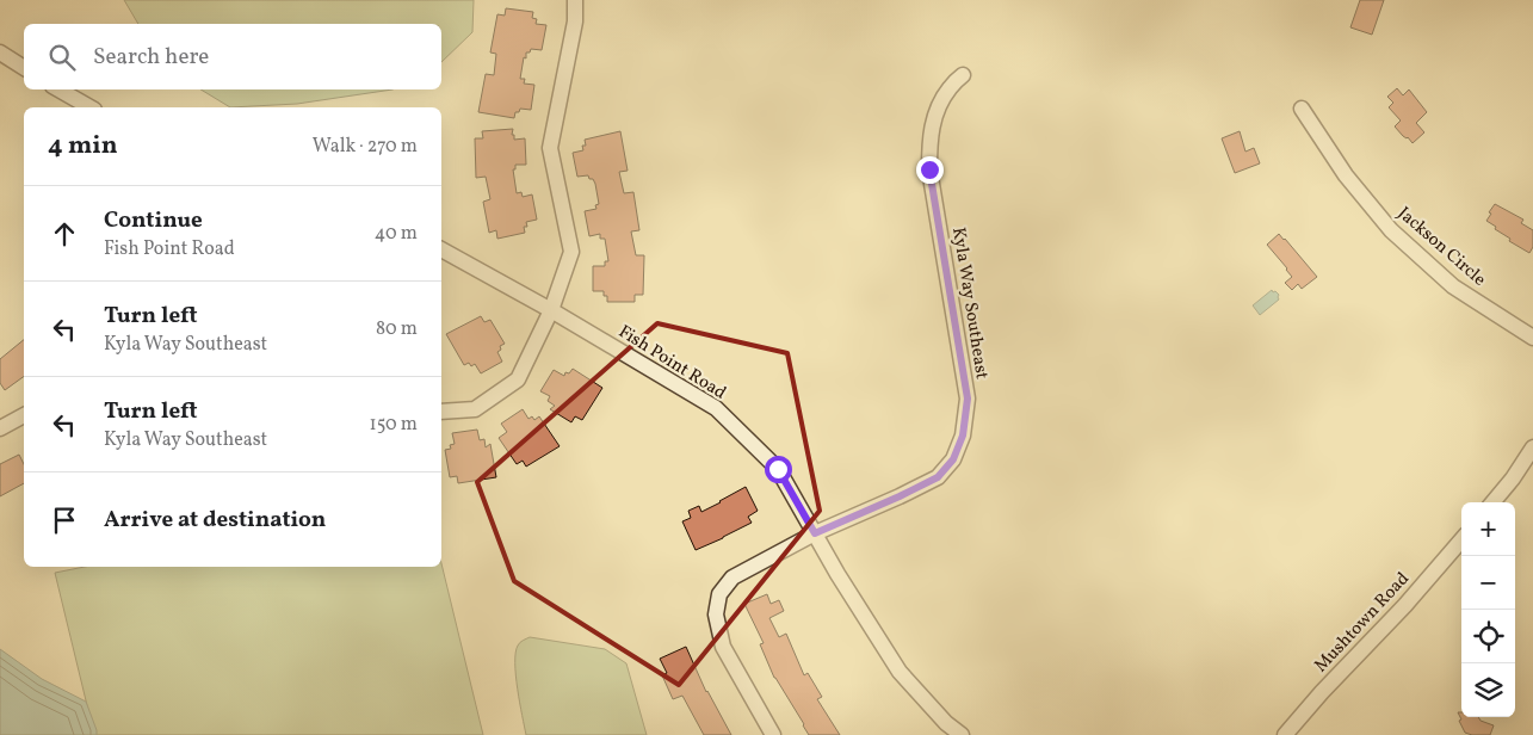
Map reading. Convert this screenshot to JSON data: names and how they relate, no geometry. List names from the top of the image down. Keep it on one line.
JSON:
{"streets":{"street":["Jackson Circle","Kyla Way Southeast","Fish Point Road","Mushtown Road"]},"crossings":[["Kyla Way Southeast","Fish Point Road"]],"page":{"search":"Search here","heading":["4 min","Walk · 270 m"],"list":[["Continue","Fish Point Road","40 m"],["Turn left","Kyla Way Southeast","80 m"],["Turn left","Kyla Way Southeast","150 m"],"Arrive at destination"],"map_buttons":["+","−"]}}
